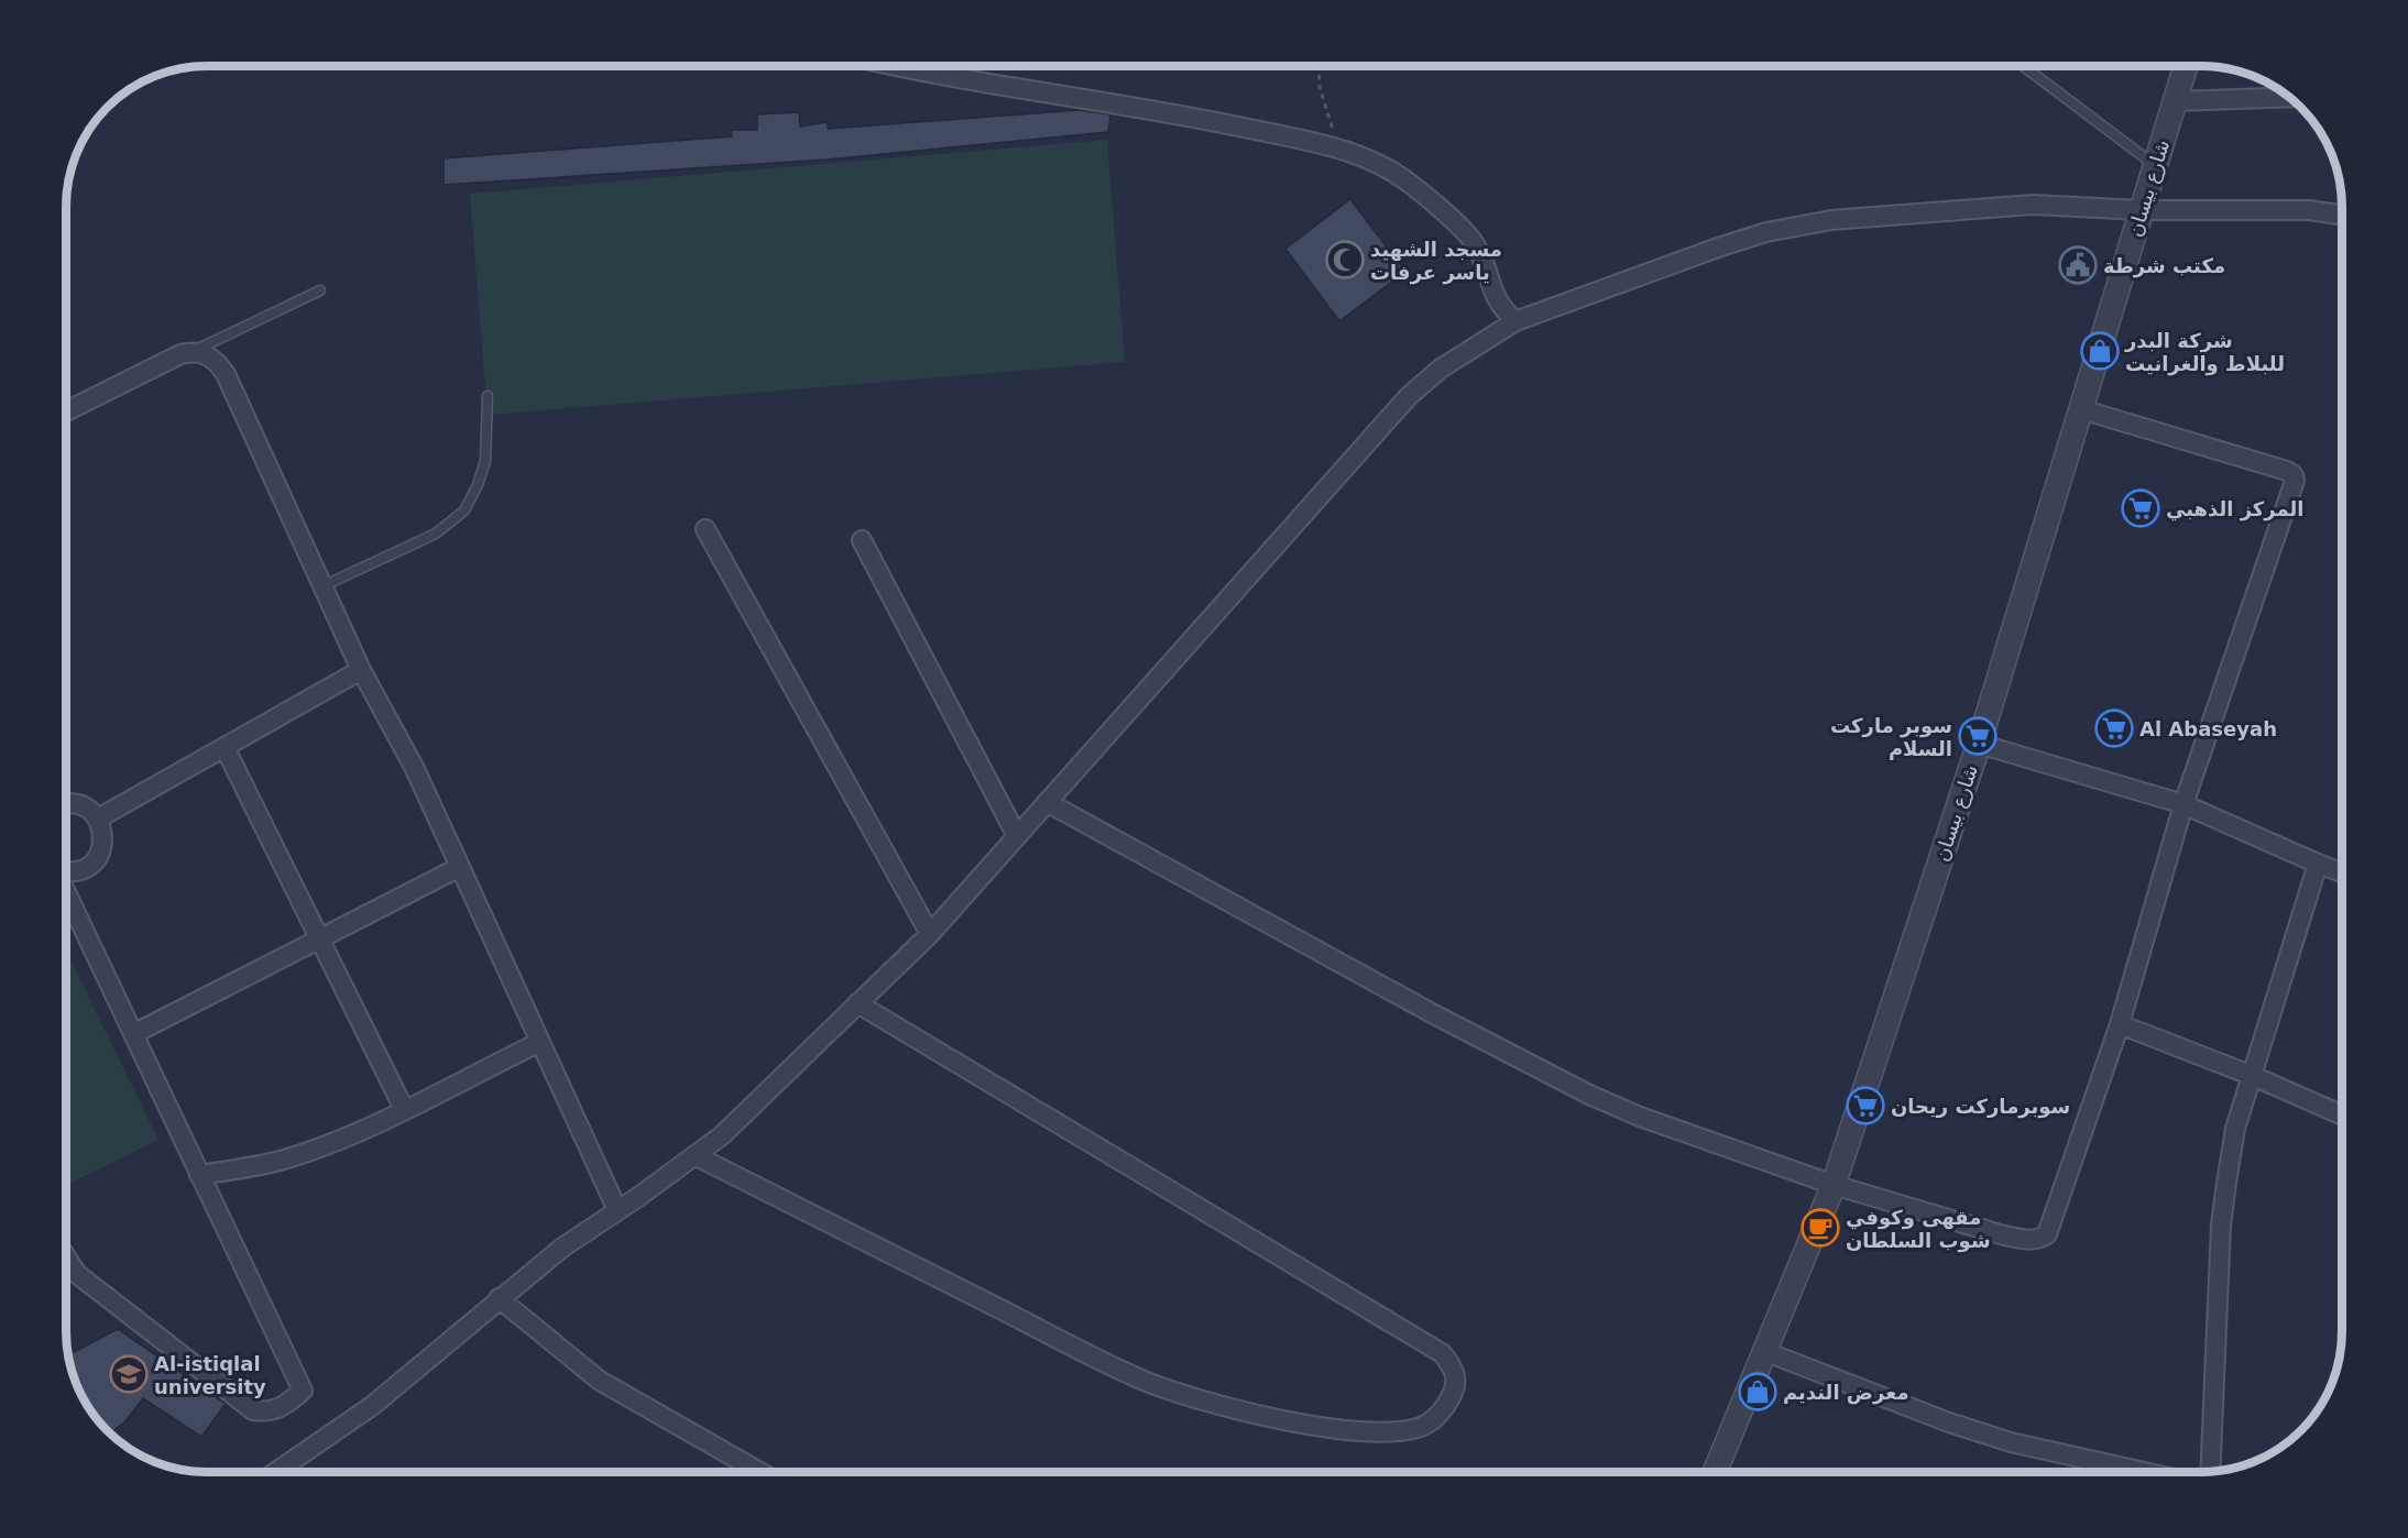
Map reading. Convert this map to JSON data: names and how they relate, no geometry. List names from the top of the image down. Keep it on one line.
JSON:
{"streets":{"street":["شارع بيسان"]},"places":{"mosque":["مسجد الشهيد ياسر عرفات"],"public building":["مكتب شرطة"],"shop":["شركة البدر للبلاط والغرانيت","معرض النديم"],"supermarket":["المركز الذهبي","Al Abaseyah","سوبر ماركت السلام","سوبرماركت ريحان"],"cafe":["مقهى وكوفي شوب السلطان"],"school or university":["Al-istiqlal university"]}}
